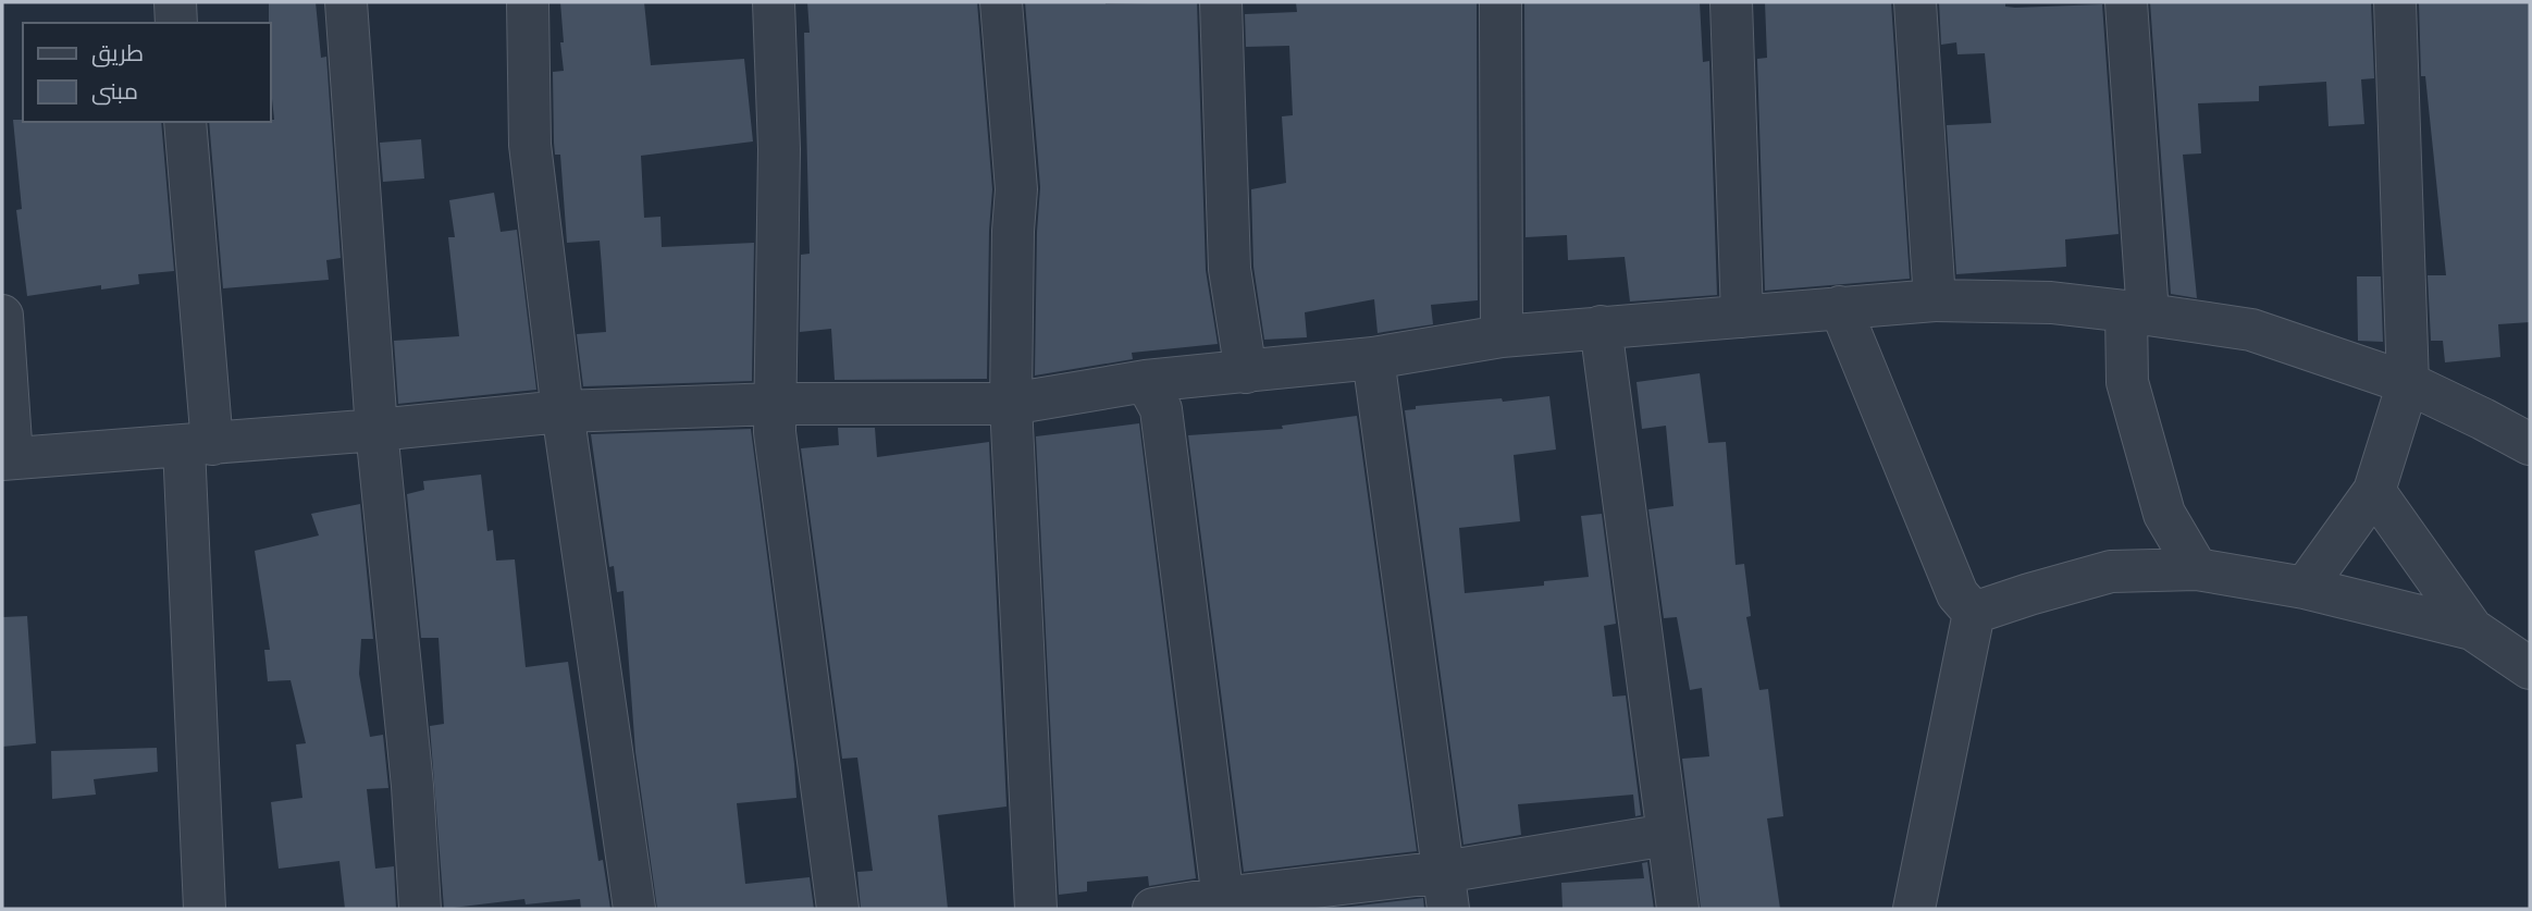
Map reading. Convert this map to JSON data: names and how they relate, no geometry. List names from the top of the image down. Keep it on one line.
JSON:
{"legend":["طريق","مبنى"]}
